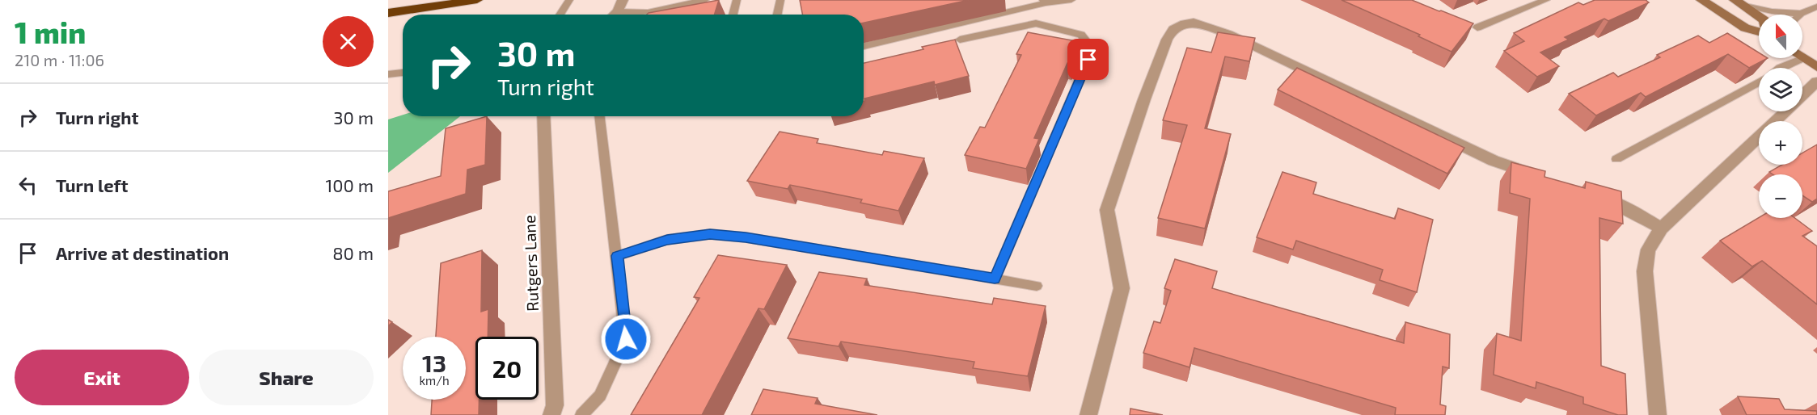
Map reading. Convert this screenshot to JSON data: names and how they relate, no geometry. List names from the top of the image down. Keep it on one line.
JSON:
{"streets":{"street":["Rutgers Lane"]},"north":"top","page":{"heading":["1 min","210 m · 11:06"],"map_buttons":["+","−"],"turn":["30 m","Turn right"],"list":[{"name":"Turn right","value":"30 m"},{"name":"Turn left","value":"100 m"},{"name":"Arrive at destination","value":"80 m"}],"speed":"13 km/h","limit":"20","buttons":["Exit","Share"]}}
